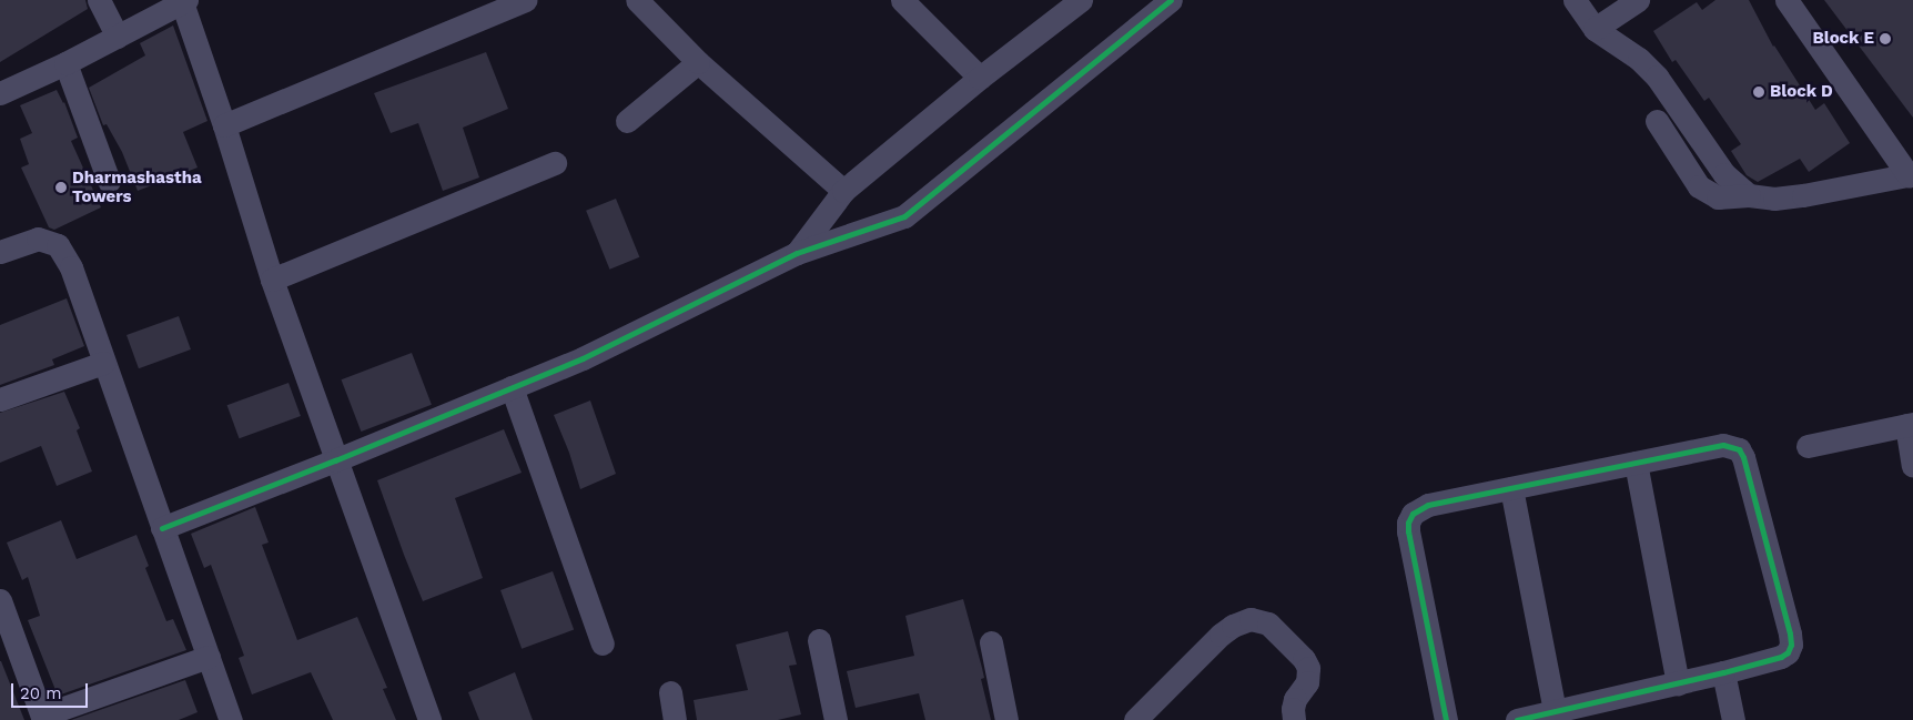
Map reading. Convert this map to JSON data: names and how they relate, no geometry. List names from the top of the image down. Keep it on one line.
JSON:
{"places":["Block E","Block D","Dharmashastha Towers"],"scale_bar":"20 m"}
